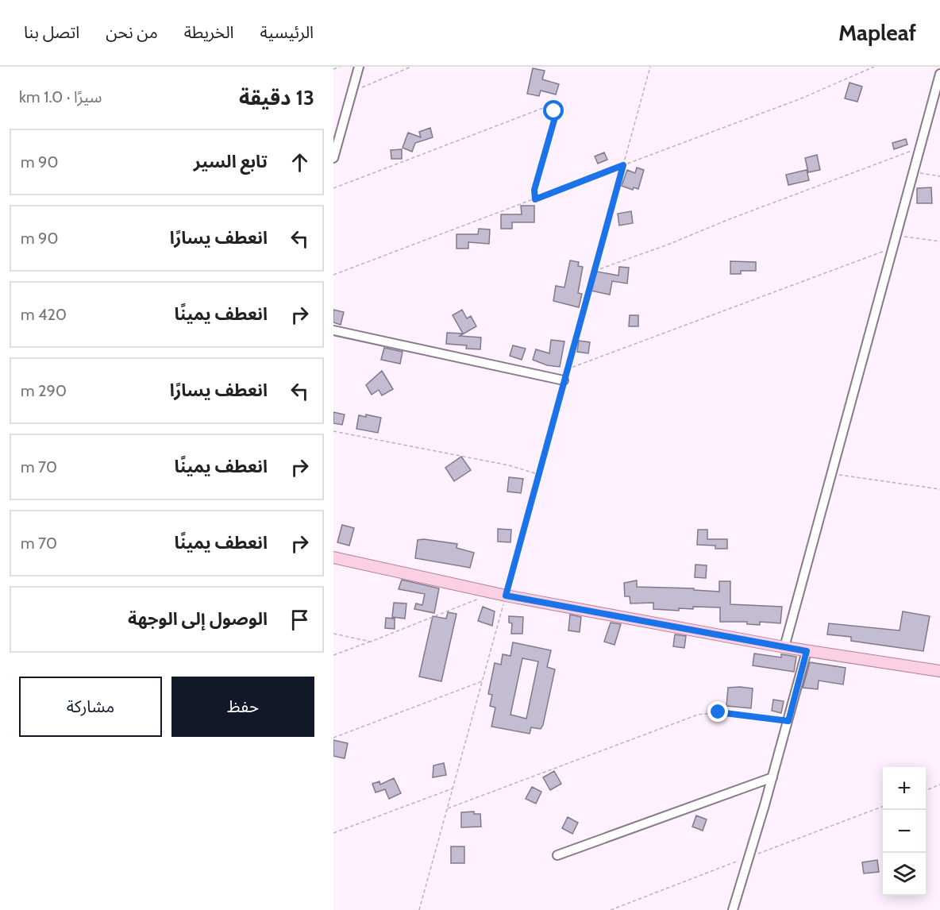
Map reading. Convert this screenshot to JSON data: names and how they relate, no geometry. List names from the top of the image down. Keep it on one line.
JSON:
{"page":{"header":"Mapleaf","nav":["الرئيسية","الخريطة","من نحن","اتصل بنا"],"heading":["13 دقيقة","سيرًا · 1.0 km"],"list":[["تابع السير","90 m"],["انعطف يسارًا","90 m"],["انعطف يمينًا","420 m"],["انعطف يسارًا","290 m"],["انعطف يمينًا","70 m"],["انعطف يمينًا","70 m"],"الوصول إلى الوجهة"],"buttons":["حفظ","مشاركة"],"map_buttons":["+","−"]}}
